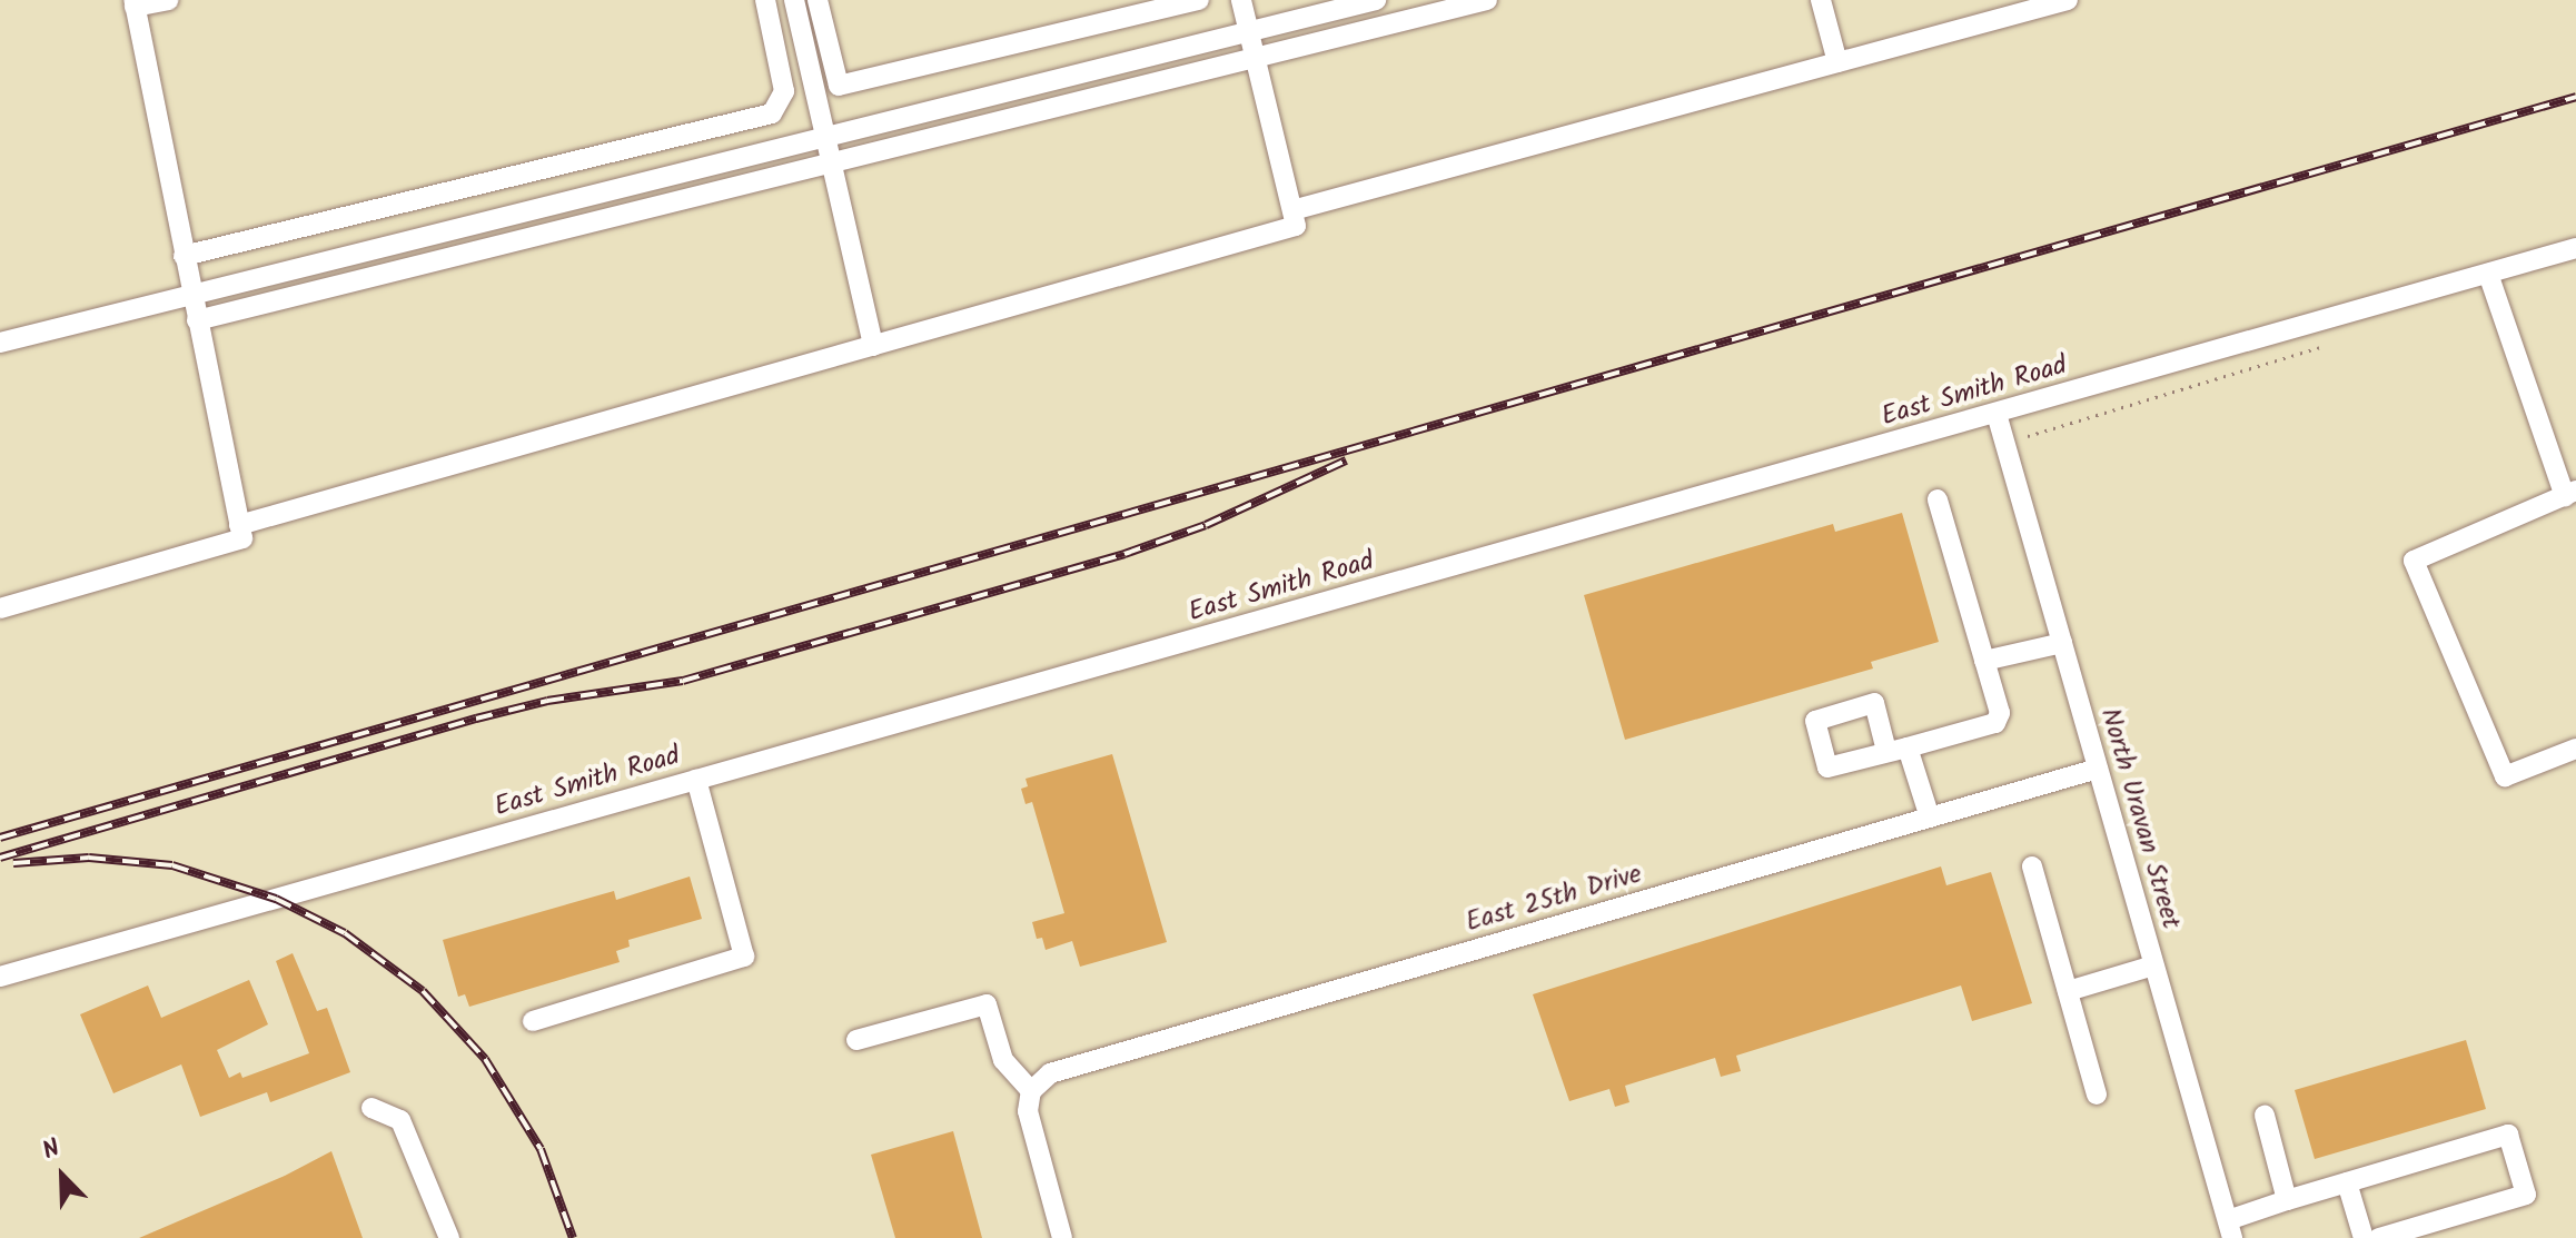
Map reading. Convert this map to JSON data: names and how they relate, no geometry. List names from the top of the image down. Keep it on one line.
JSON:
{"streets":{"street":["East Smith Road","North Uravan Street","East 25th Drive"]},"crossings":[["East Smith Road","North Uravan Street"],["North Uravan Street","East 25th Drive"]],"north":"top left"}
